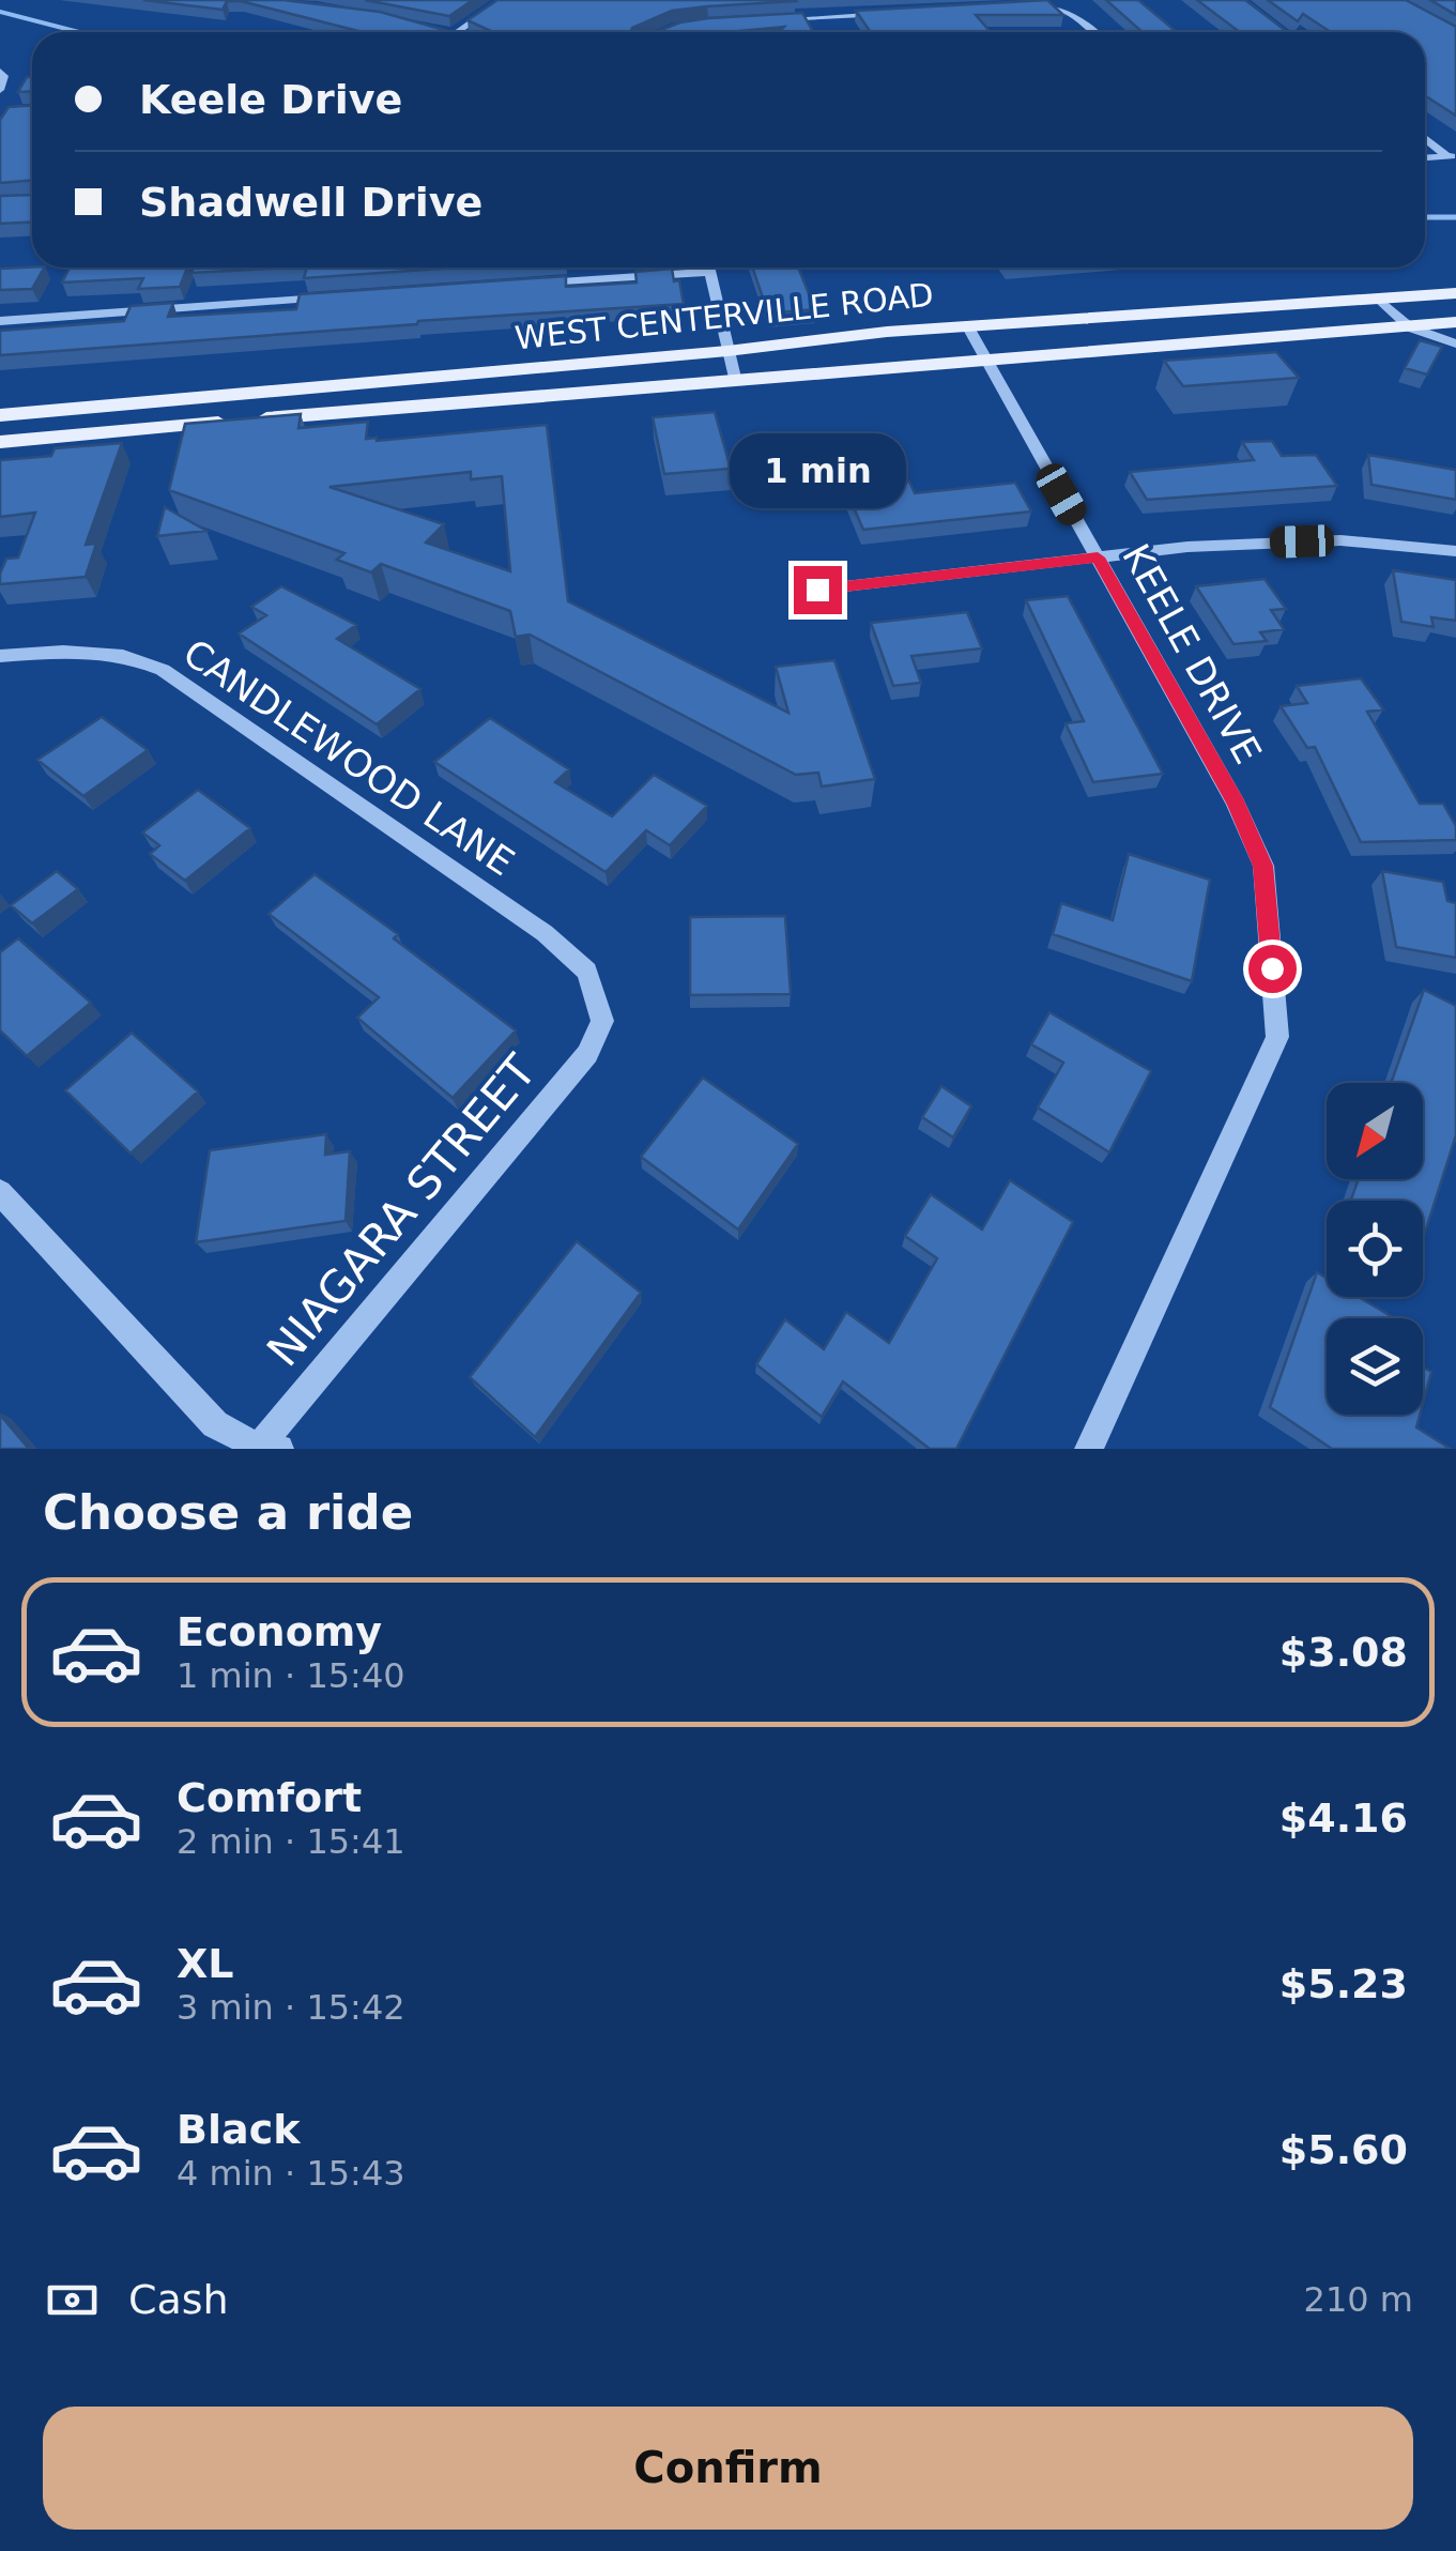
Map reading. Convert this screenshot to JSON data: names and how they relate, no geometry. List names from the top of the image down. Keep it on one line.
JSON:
{"streets":{"main road":["WEST CENTERVILLE ROAD"],"street":["KEELE DRIVE","CANDLEWOOD LANE","NIAGARA STREET"]},"crossings":[["WEST CENTERVILLE ROAD","KEELE DRIVE"],["CANDLEWOOD LANE","NIAGARA STREET"]],"north":"bottom left","page":{"banner":["Keele Drive","Shadwell Drive"],"bubble":"1 min","heading":"Choose a ride","list":[{"name":"Economy","note":"1 min · 15:40","value":"$3.08"},{"name":"Comfort","note":"2 min · 15:41","value":"$4.16"},{"name":"XL","note":"3 min · 15:42","value":"$5.23"},{"name":"Black","note":"4 min · 15:43","value":"$5.60"}],"pay":["Cash","210 m"],"buttons":"Confirm"}}
